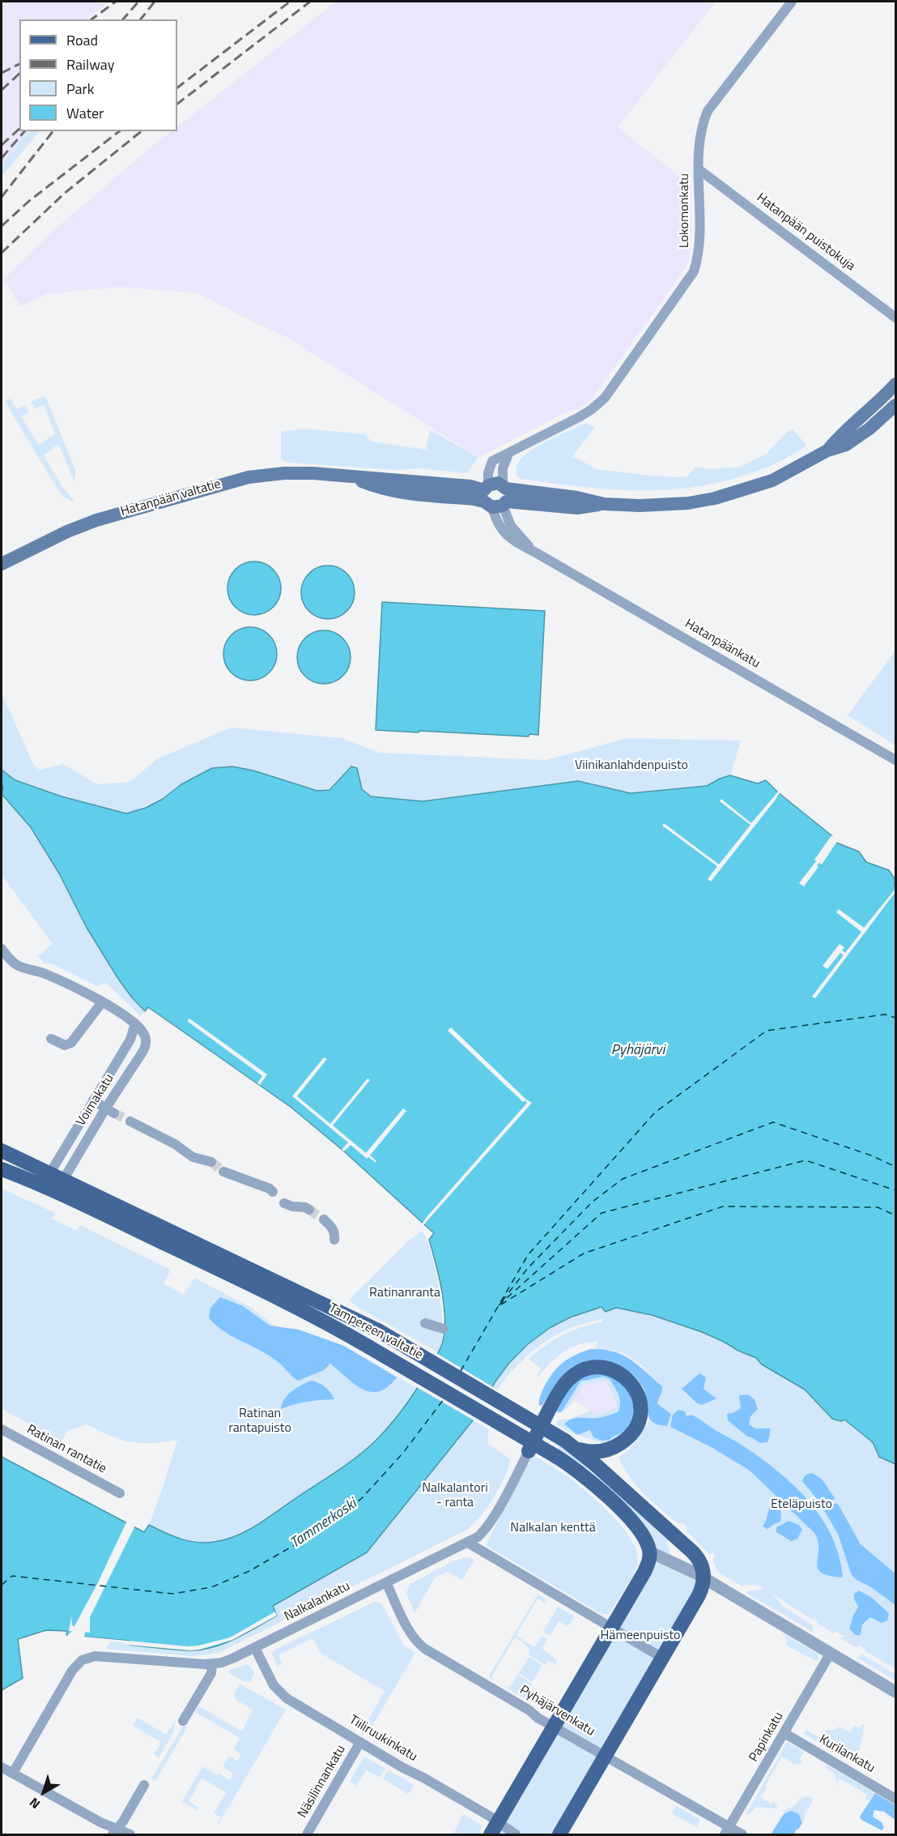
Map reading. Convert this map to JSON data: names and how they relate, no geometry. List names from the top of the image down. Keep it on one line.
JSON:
{"streets":{"main road":["Hatanpään valtatie","Tampereen valtatie"],"street":["Lokomonkatu","Hatanpään puistokuja","Hatanpäänkatu","Voimakatu","Ratinan rantatie","Nalkalankatu","Pyhäjärvenkatu","Papinkatu","Tiiliruukinkatu","Kurilankatu","Näsilinnankatu"]},"crossings":[["Lokomonkatu","Hatanpään puistokuja"],["Lokomonkatu","Hatanpään valtatie"],["Lokomonkatu","Hatanpäänkatu"],["Hatanpään valtatie","Hatanpäänkatu"],["Voimakatu","Tampereen valtatie"],["Nalkalankatu","Pyhäjärvenkatu"],["Nalkalankatu","Tiiliruukinkatu"],["Pyhäjärvenkatu","Papinkatu"],["Papinkatu","Kurilankatu"],["Tiiliruukinkatu","Näsilinnankatu"]],"water":["Pyhäjärvi","Tammerkoski"],"parks":["Viinikanlahdenpuisto","Ratinanranta","Ratinan rantapuisto","Nalkalantori - ranta","Eteläpuisto","Nalkalan kenttä","Hämeenpuisto"],"legend":["Road","Railway","Park","Water"],"north":"bottom left"}
